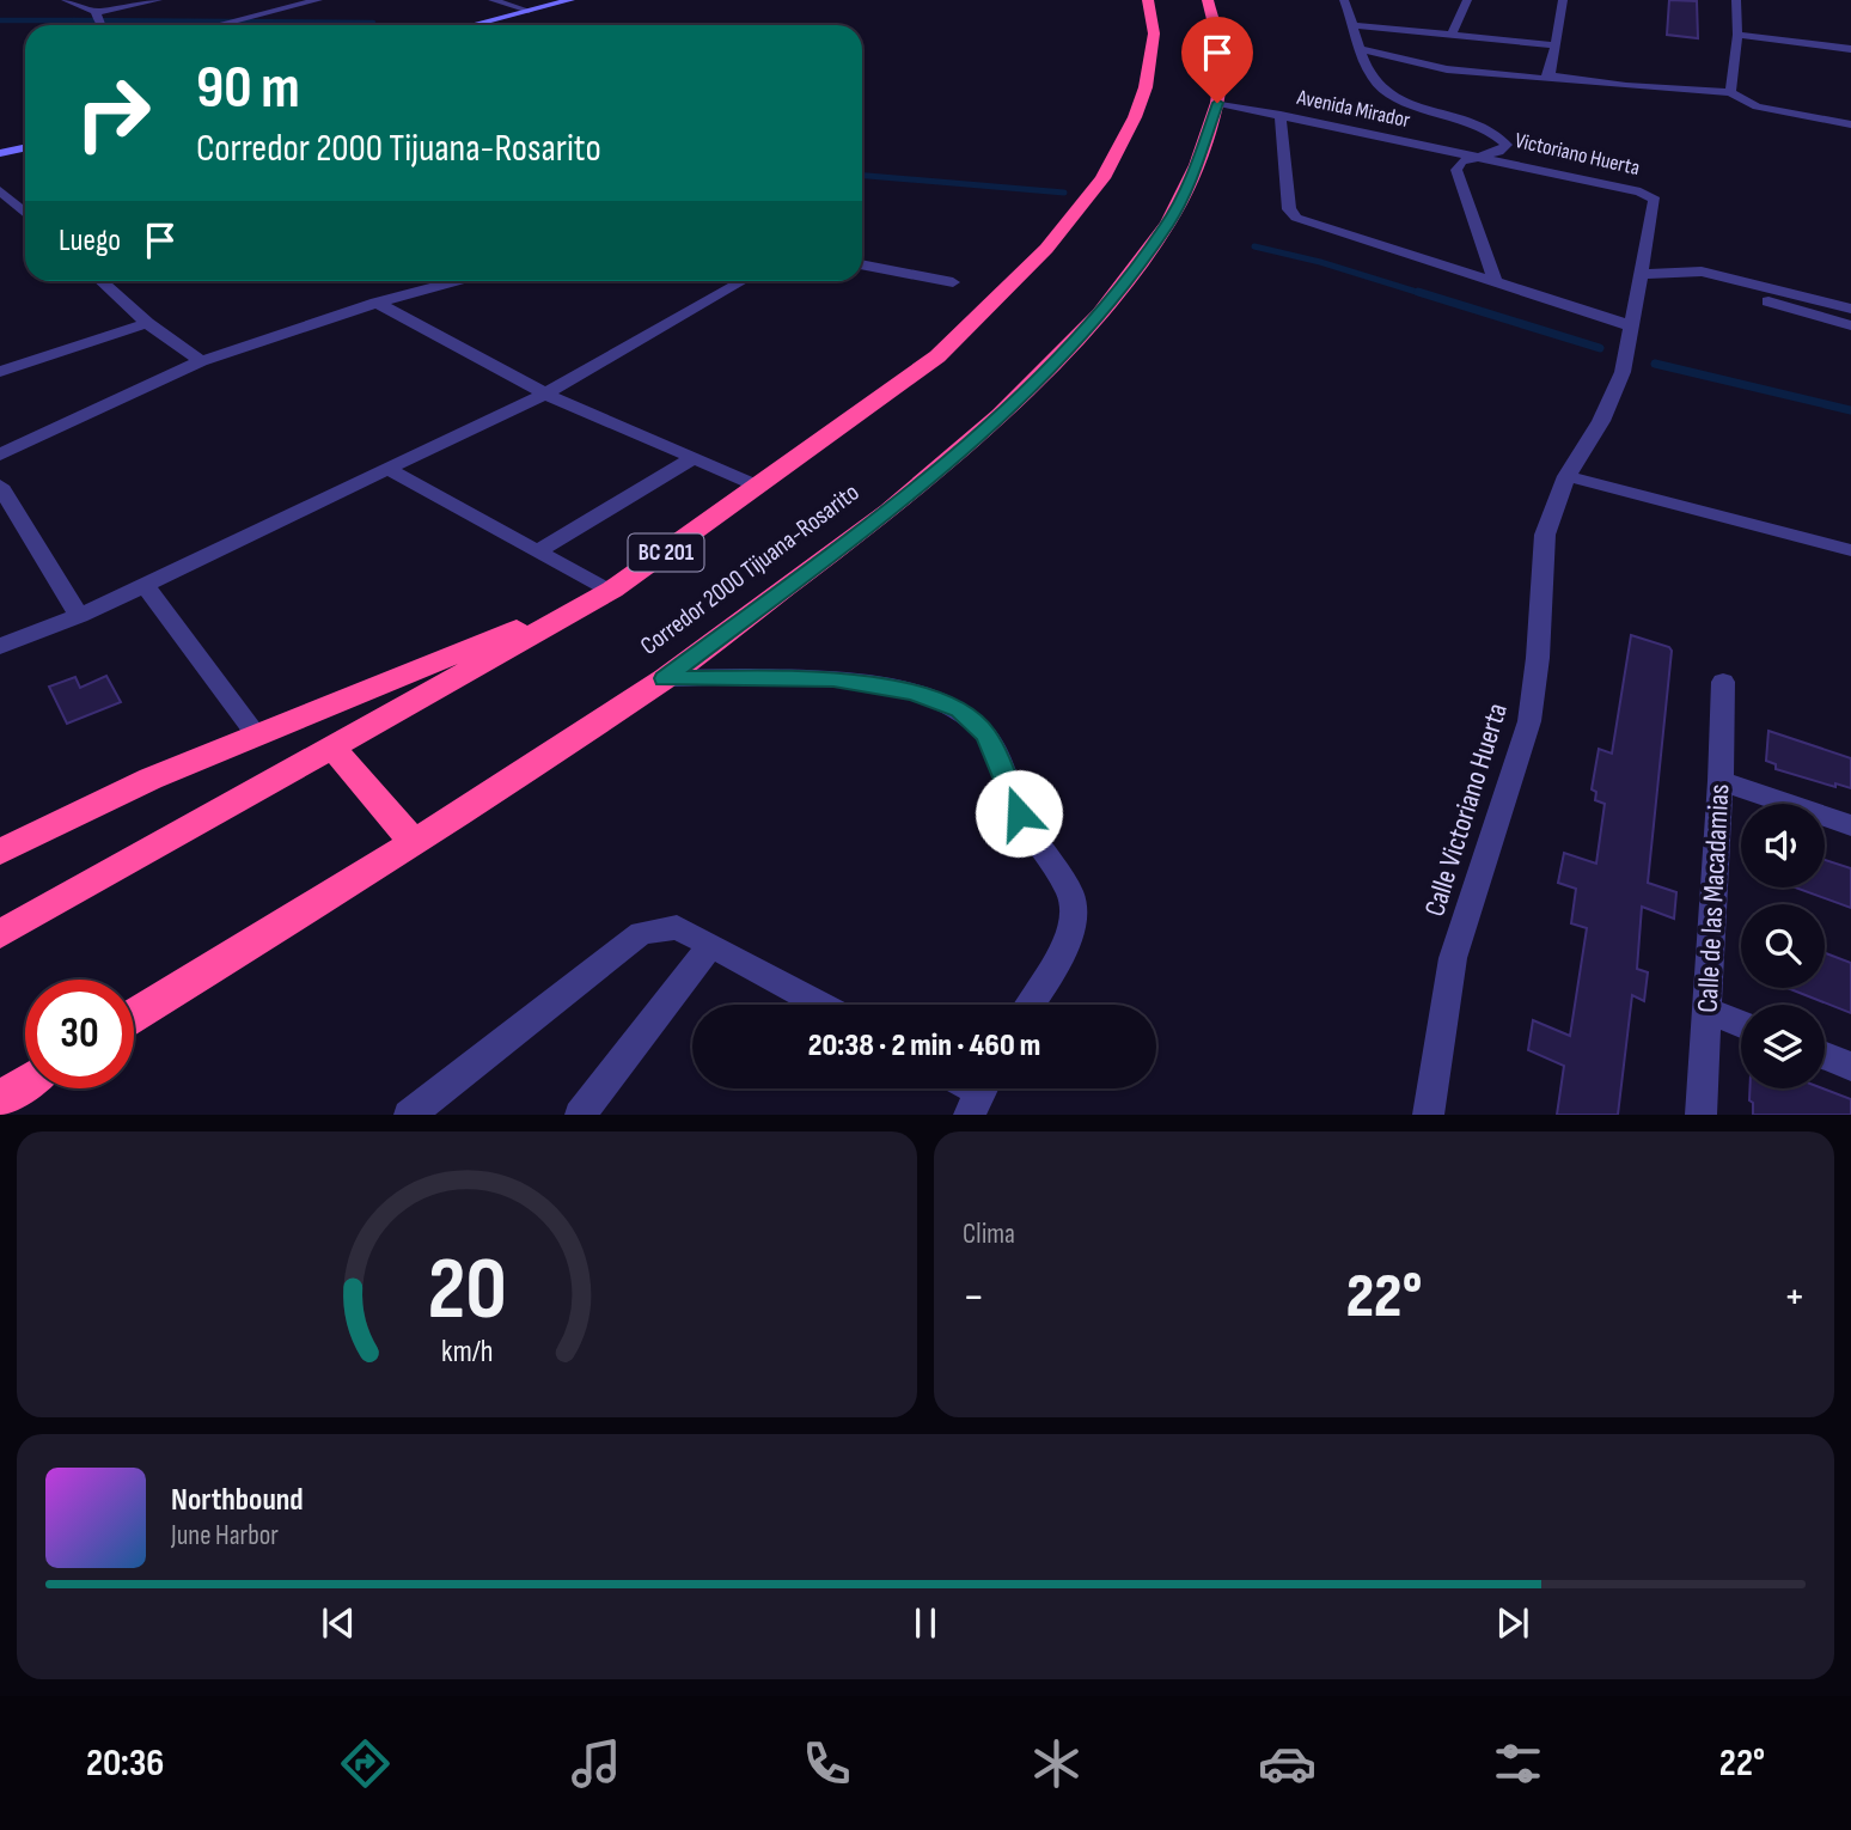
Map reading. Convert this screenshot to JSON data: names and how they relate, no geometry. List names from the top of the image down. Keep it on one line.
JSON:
{"streets":{"highway":["BC 201","Corredor 2000 Tijuana-Rosarito"],"street":["Avenida Mirador","Victoriano Huerta","Calle Victoriano Huerta","Calle de las Macadamias"]},"crossings":[["Avenida Mirador","Victoriano Huerta"],["Avenida Mirador","Corredor 2000 Tijuana-Rosarito"],["Victoriano Huerta","Calle Victoriano Huerta"]],"page":{"turn":["90 m","Corredor 2000 Tijuana-Rosarito"],"then":"Luego","limit":"30","trip":"20:38 · 2 min · 460 m","tile":"Clima","heat":["−","22°","+"],"song":["Northbound","June Harbor"],"tabs":["20:36","22°"],"gauge":["20","km/h"]}}
